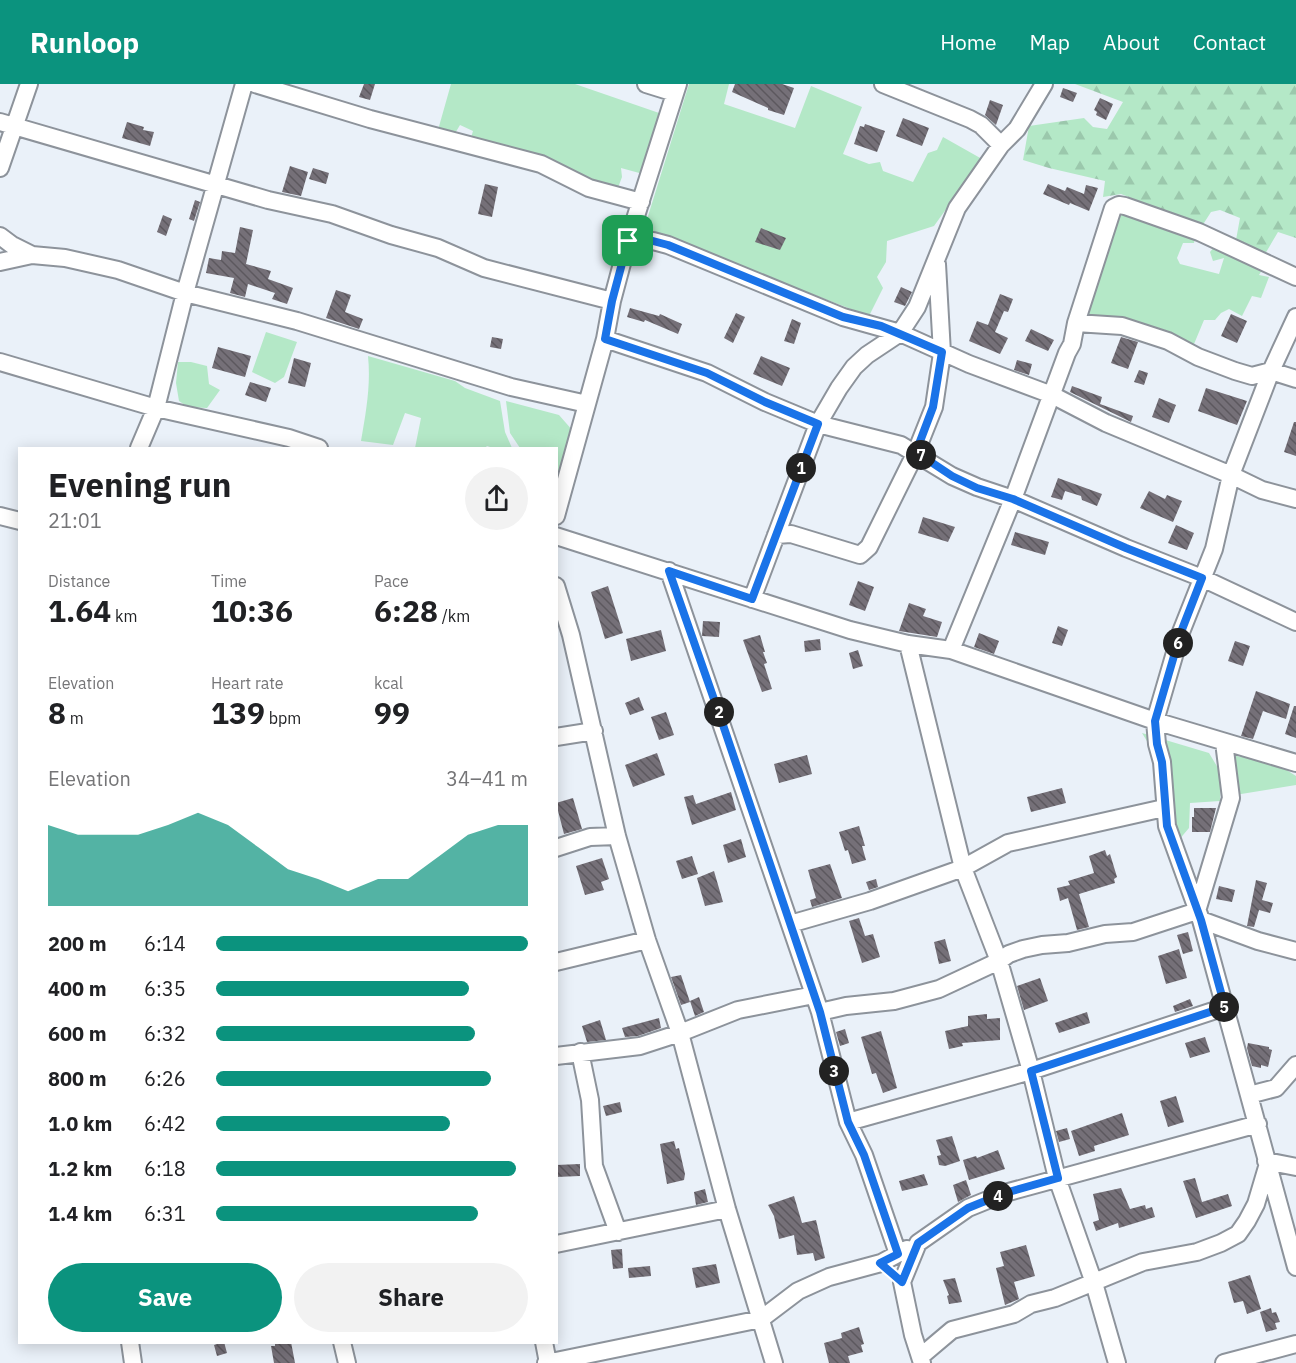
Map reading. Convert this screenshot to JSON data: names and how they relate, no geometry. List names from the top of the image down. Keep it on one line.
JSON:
{"page":{"header":"Runloop","nav":["Home","Map","About","Contact"],"pins":["7","1","6","2","5","3","4"],"heading":["Evening run","21:01"],"stats":[["Distance","1.64 km"],["Time","10:36"],["Pace","6:28 /km"],["Elevation","8 m"],["Heart rate","139 bpm"],["kcal","99"]],"chart":["Elevation","34–41 m"],"list":[{"name":"200 m","note":"6:14"},{"name":"400 m","note":"6:35"},{"name":"600 m","note":"6:32"},{"name":"800 m","note":"6:26"},{"name":"1.0 km","note":"6:42"},{"name":"1.2 km","note":"6:18"},{"name":"1.4 km","note":"6:31"}],"buttons":["Save","Share"]}}
